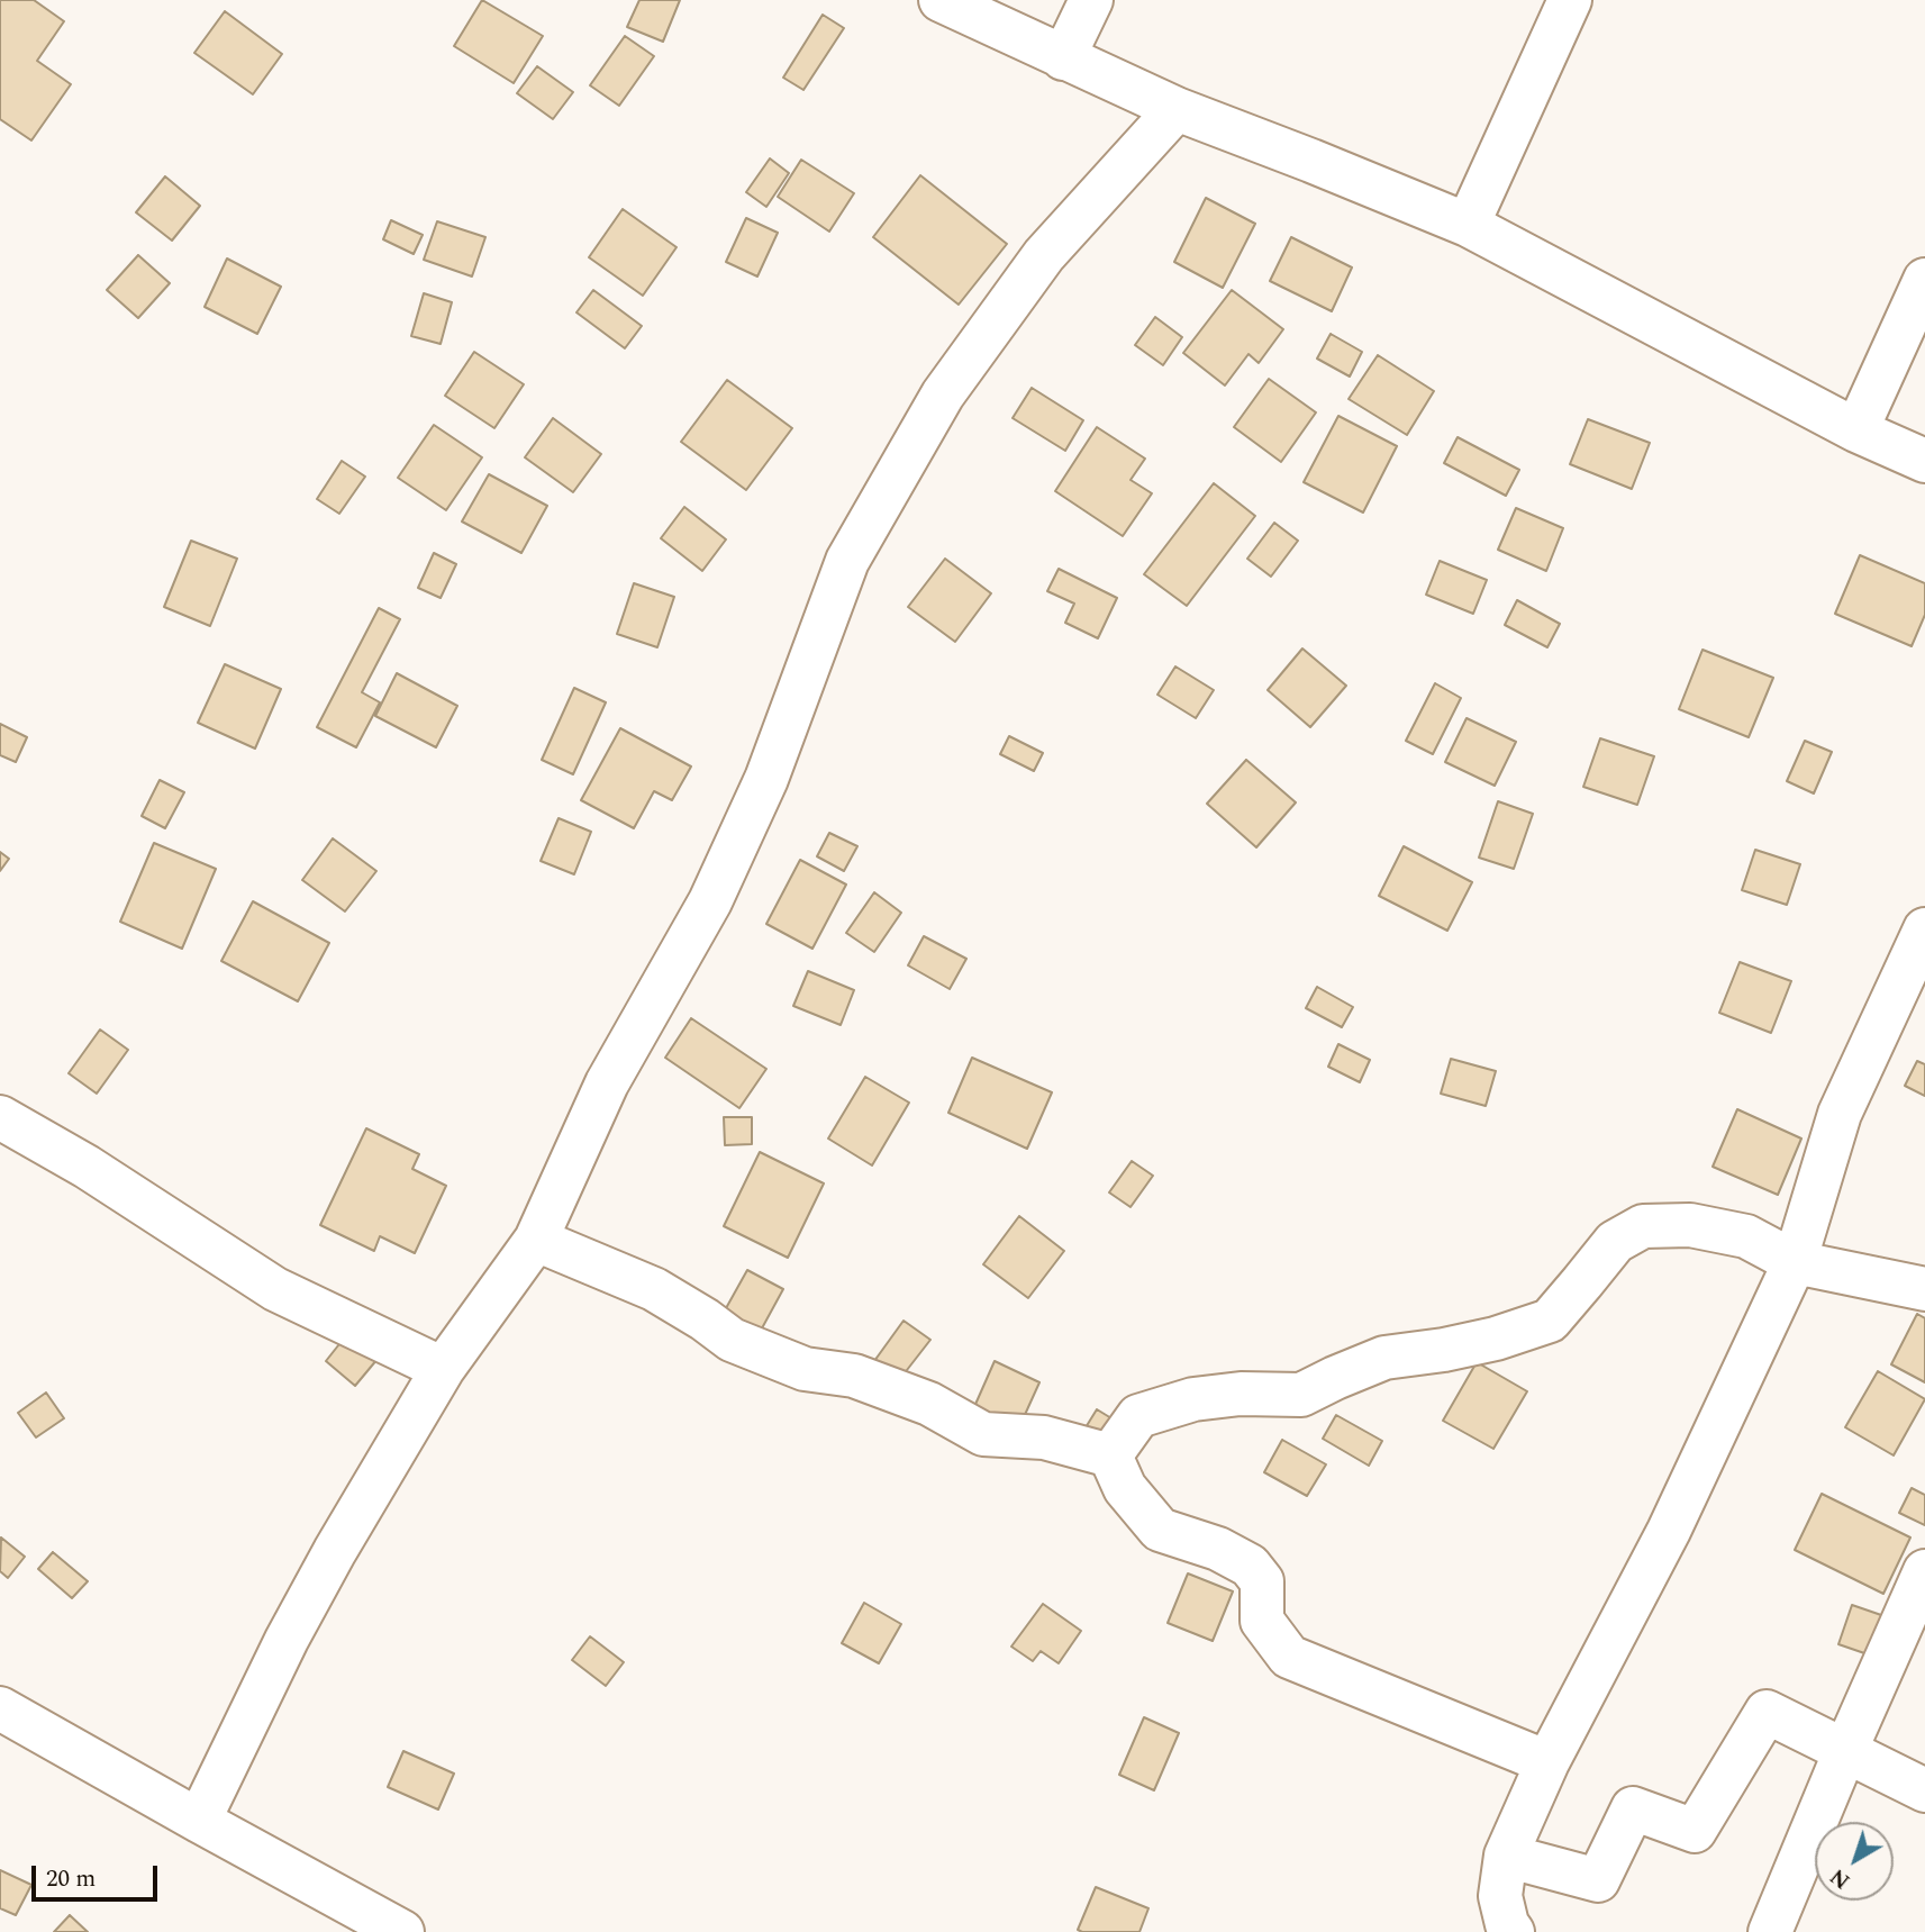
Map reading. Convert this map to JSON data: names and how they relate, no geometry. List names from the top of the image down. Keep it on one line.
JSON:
{"scale_bar":"20 m","north":"bottom left"}
